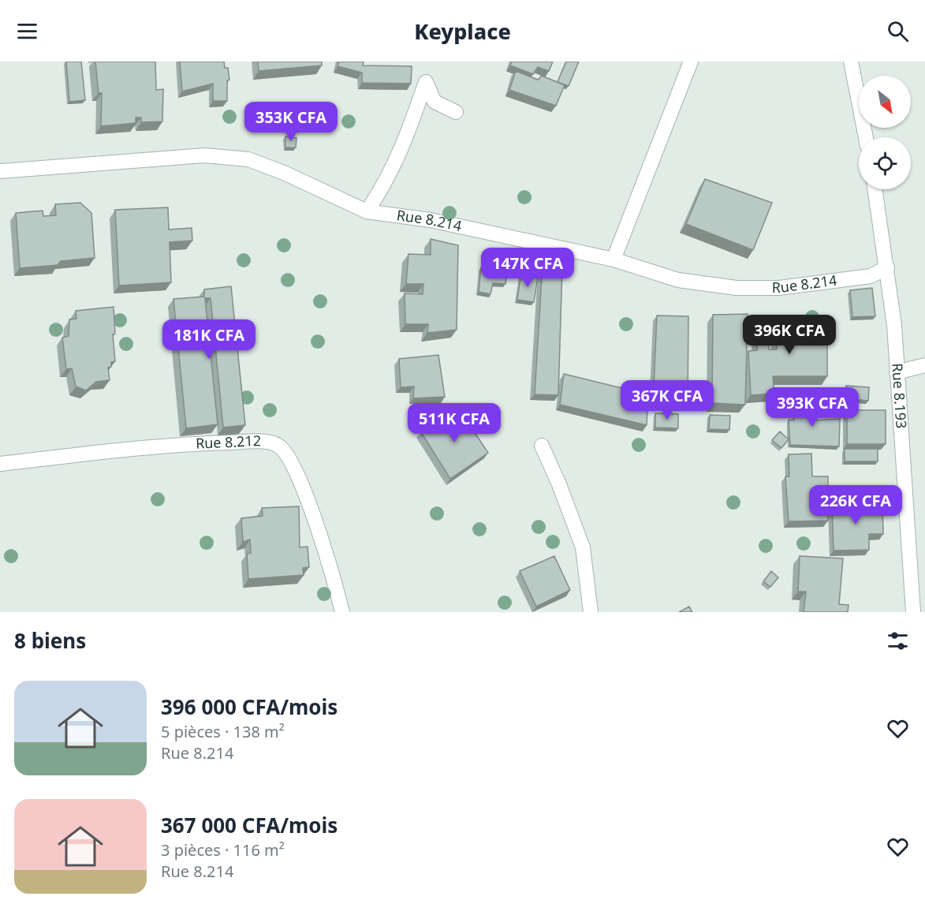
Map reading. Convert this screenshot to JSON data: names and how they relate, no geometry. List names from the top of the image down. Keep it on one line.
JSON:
{"streets":{"street":["Rue 8.214","Rue 8.193","Rue 8.212"]},"crossings":[["Rue 8.214","Rue 8.193"]],"north":"bottom right","page":{"header":"Keyplace","price":["353K CFA","147K CFA","396K CFA","181K CFA","367K CFA","393K CFA","511K CFA","226K CFA"],"heading":"8 biens","list":[{"name":"396 000 CFA/mois","note":"5 pièces · 138 m² · Rue 8.214"},{"name":"367 000 CFA/mois","note":"3 pièces · 116 m² · Rue 8.214"}]}}
